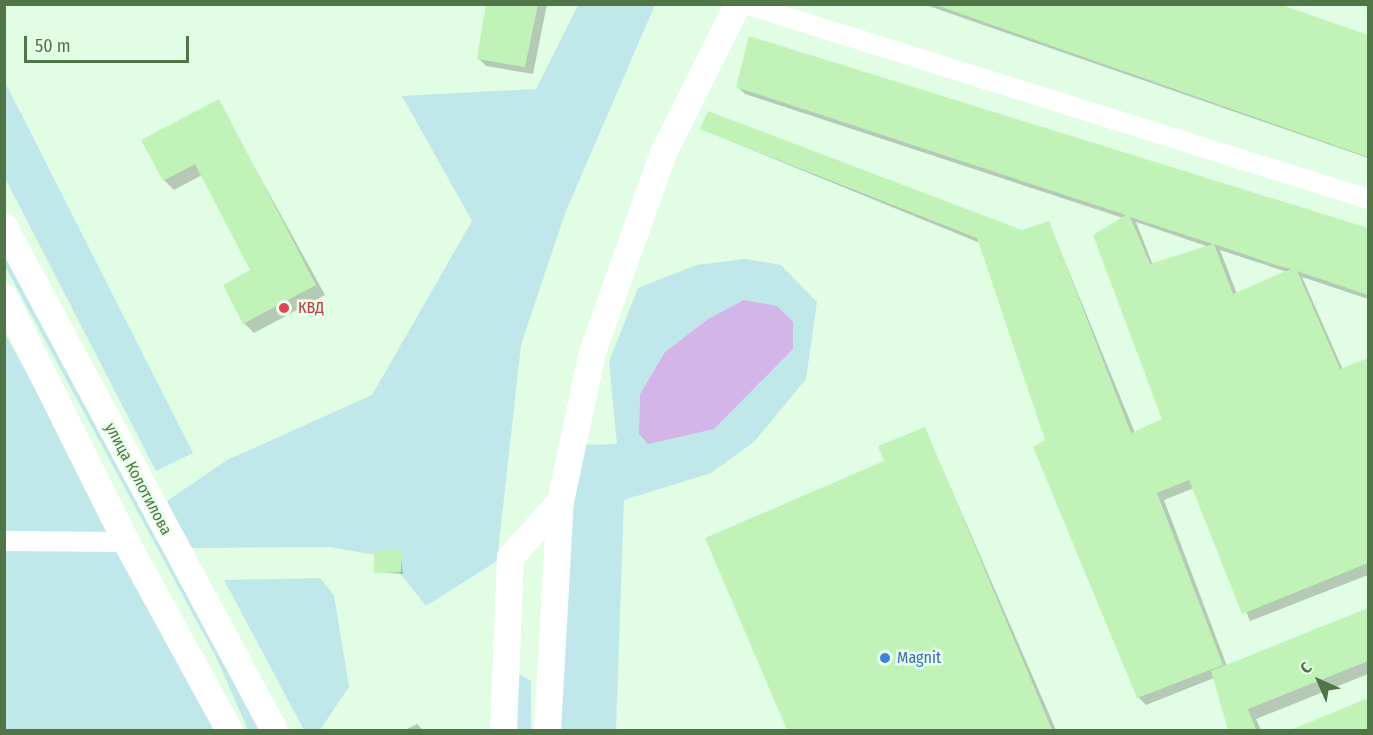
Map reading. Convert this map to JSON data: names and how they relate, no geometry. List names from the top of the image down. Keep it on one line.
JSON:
{"streets":{"main road":["улица Колотилова"]},"places":["КВД","Magnit"],"scale_bar":"50 m","north":"top left"}
